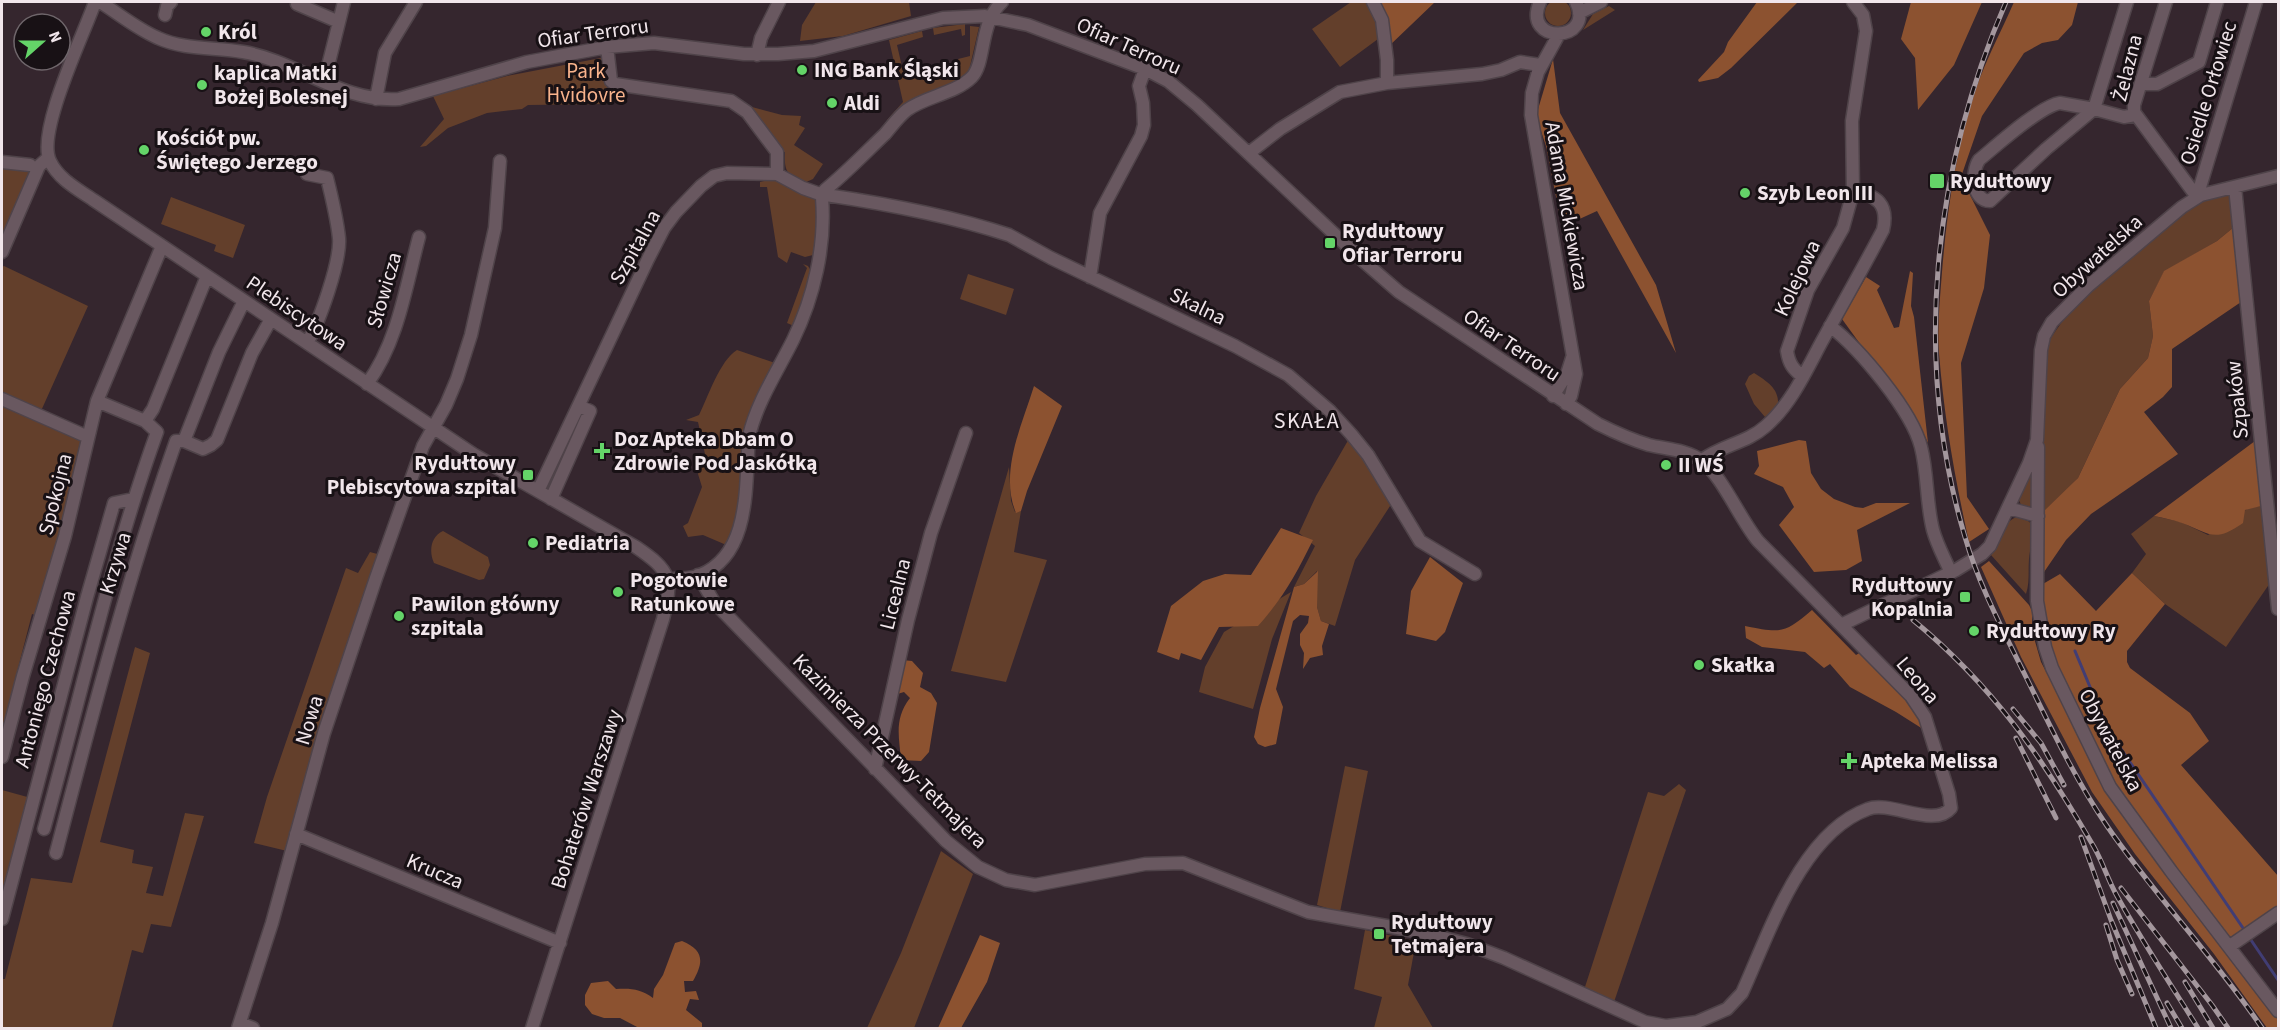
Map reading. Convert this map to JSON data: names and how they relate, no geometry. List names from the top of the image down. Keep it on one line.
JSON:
{"streets":{"street":["Ofiar Terroru","Żelazna","Osiedle Orłowiec","Adama Mickiewicza","Szpitalna","Obywatelska","Kolejowa","Słowicza","Skalna","Plebiscytowa","Szpaków","Spokojna","Krzywa","Licealna","Antoniego Czechowa","Leona","Nowa","Kazimierza Przerwy-Tetmajera","Bohaterów Warszawy","Krucza"]},"crossings":[["Ofiar Terroru","Adama Mickiewicza"],["Żelazna","Osiedle Orłowiec"],["Żelazna","Obywatelska"],["Osiedle Orłowiec","Obywatelska"],["Szpitalna","Skalna"],["Szpitalna","Plebiscytowa"],["Obywatelska","Szpaków"],["Słowicza","Plebiscytowa"],["Plebiscytowa","Spokojna"],["Plebiscytowa","Krzywa"],["Plebiscytowa","Nowa"],["Plebiscytowa","Bohaterów Warszawy"],["Licealna","Kazimierza Przerwy-Tetmajera"],["Leona","Kazimierza Przerwy-Tetmajera"],["Nowa","Krucza"],["Bohaterów Warszawy","Krucza"]],"districts":["SKAŁA"],"parks":["Park Hvidovre"],"places":{"other":["Król","ING Bank Śląski","kaplica Matki Bożej Bolesnej","Aldi","Kościół pw. Świętego Jerzego","Szyb Leon III","II WŚ","Pediatria","Pogotowie Ratunkowe","Pawilon główny szpitala","Rydułtowy Ry","Skałka"],"transit":["Rydułtowy","Rydułtowy Ofiar Terroru","Rydułtowy Plebiscytowa szpital","Rydułtowy Kopalnia","Rydułtowy Tetmajera"],"health":["Doz Apteka Dbam O Zdrowie Pod Jaskółką","Apteka Melissa"]},"north":"right"}
